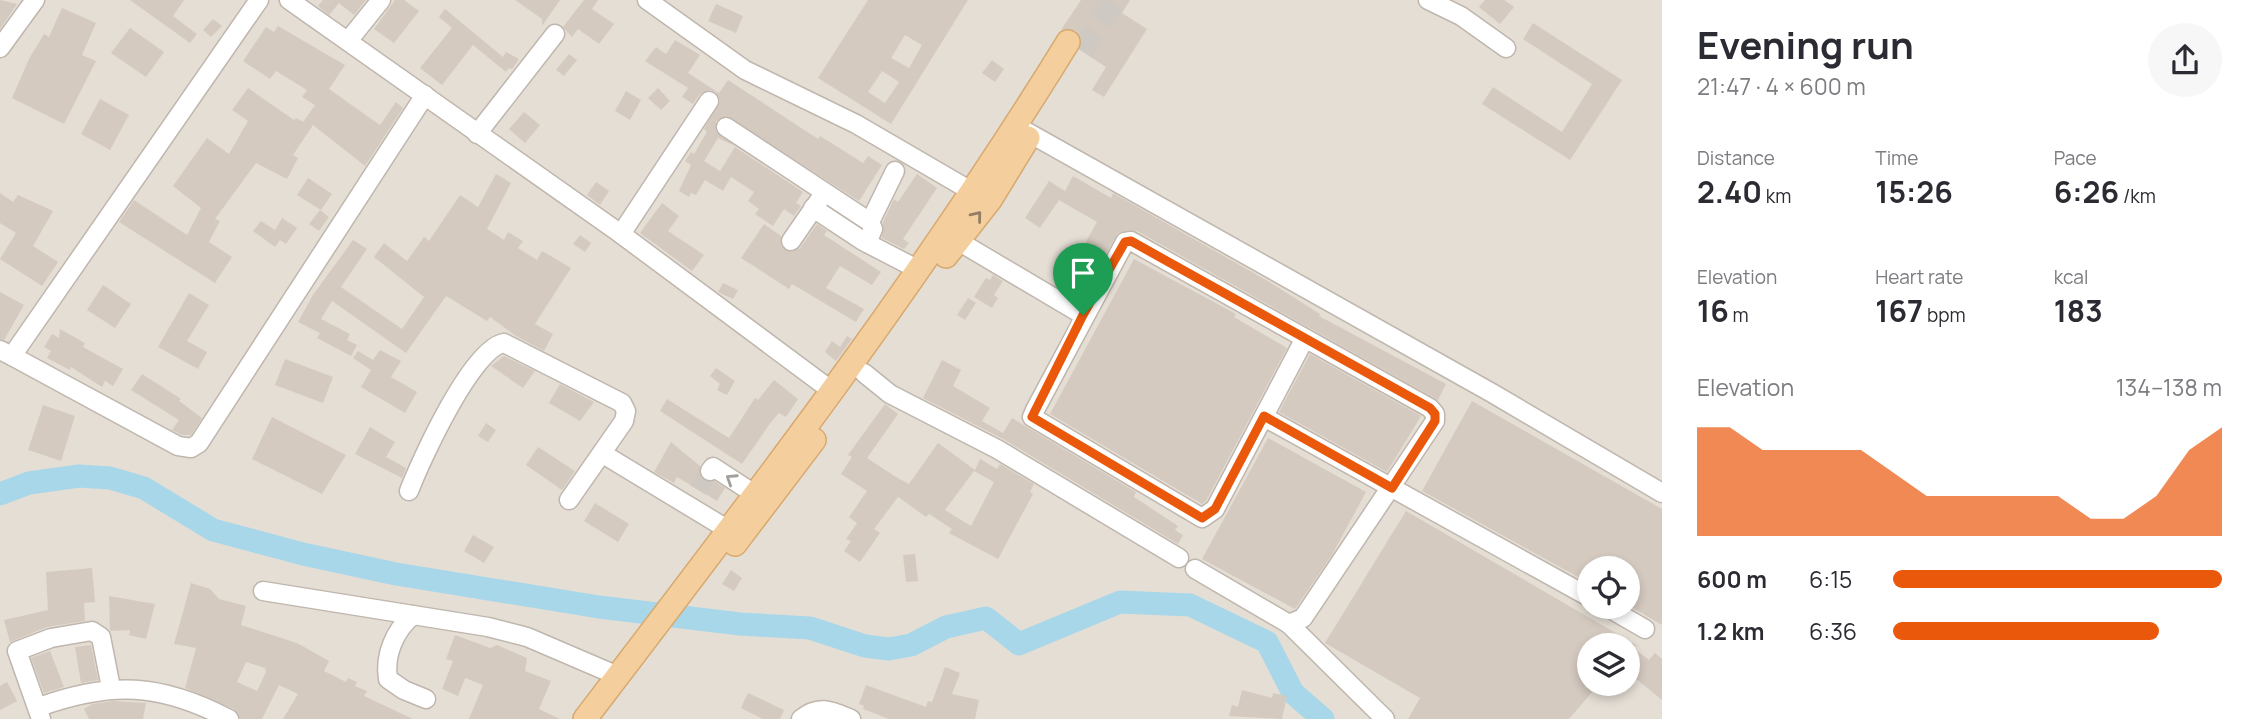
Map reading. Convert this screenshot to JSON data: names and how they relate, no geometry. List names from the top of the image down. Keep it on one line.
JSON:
{"page":{"heading":["Evening run","21:47 · 4 × 600 m"],"stats":[["Distance","2.40 km"],["Time","15:26"],["Pace","6:26 /km"],["Elevation","16 m"],["Heart rate","167 bpm"],["kcal","183"]],"chart":["Elevation","134–138 m"],"list":[{"name":"600 m","note":"6:15"},{"name":"1.2 km","note":"6:36"}]}}
